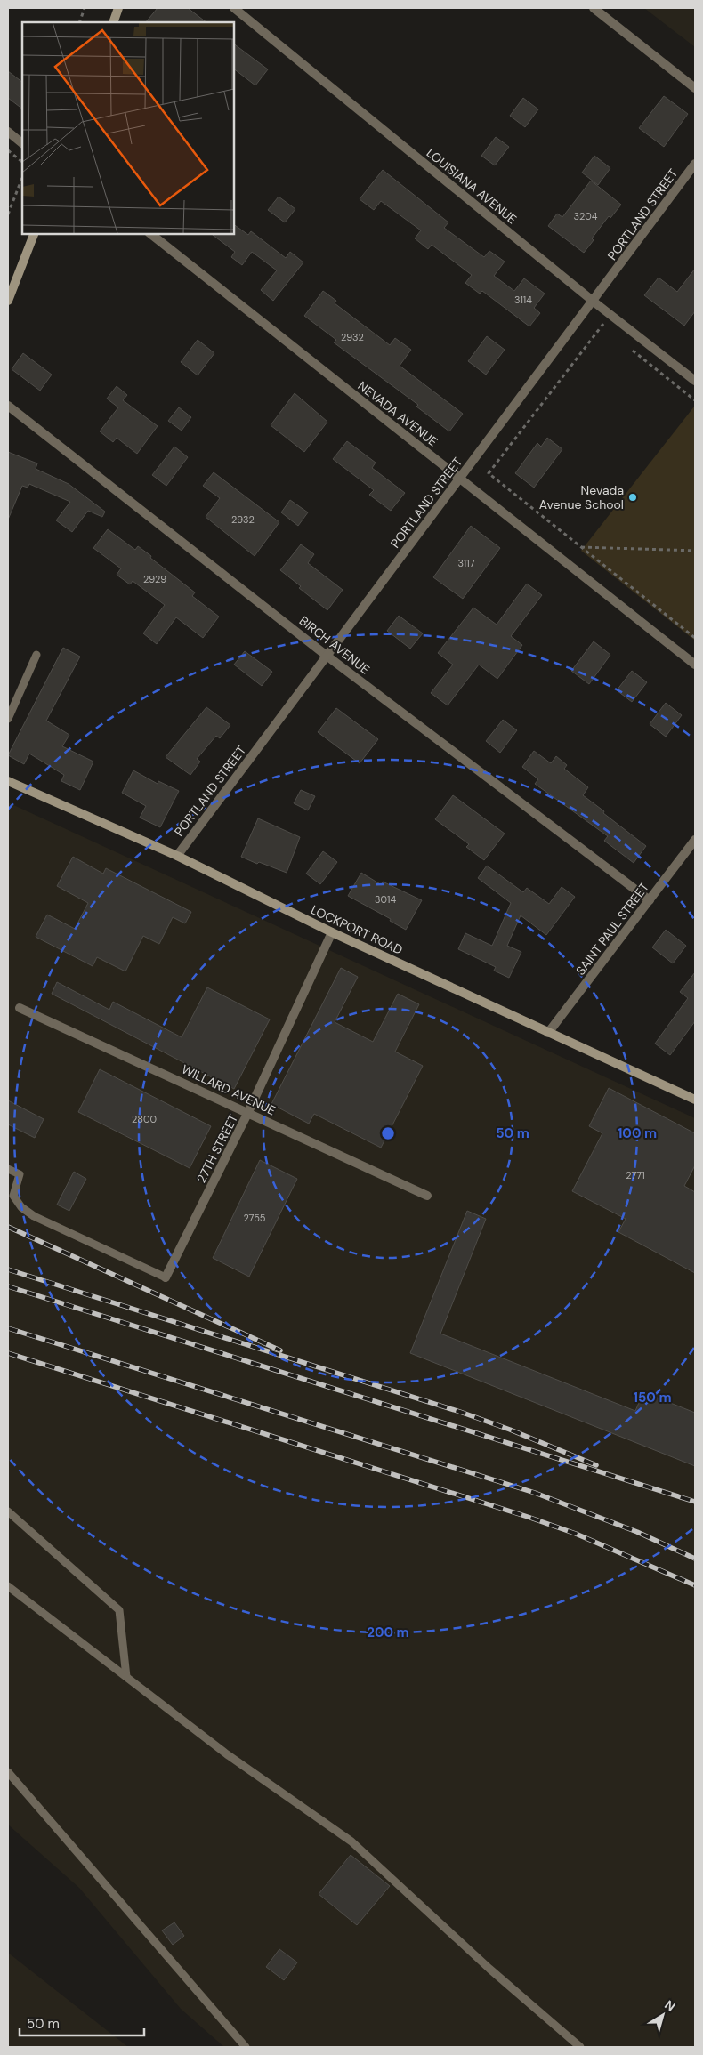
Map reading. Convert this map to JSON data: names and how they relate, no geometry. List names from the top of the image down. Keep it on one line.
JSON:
{"streets":{"street":["LOUISIANA AVENUE","PORTLAND STREET","NEVADA AVENUE","BIRCH AVENUE","SAINT PAUL STREET","LOCKPORT ROAD","WILLARD AVENUE","27TH STREET"]},"crossings":[["LOUISIANA AVENUE","PORTLAND STREET"],["PORTLAND STREET","NEVADA AVENUE"],["PORTLAND STREET","BIRCH AVENUE"],["PORTLAND STREET","LOCKPORT ROAD"],["BIRCH AVENUE","SAINT PAUL STREET"],["SAINT PAUL STREET","LOCKPORT ROAD"],["LOCKPORT ROAD","27TH STREET"],["WILLARD AVENUE","27TH STREET"]],"places":["Nevada Avenue School"],"house_numbers":["3204","3114","2932","2932","3117","2929","3014","2800","2771","2755"],"scale_bar":"50 m","north":"top right","rings":["50 m","100 m","150 m","200 m"]}
